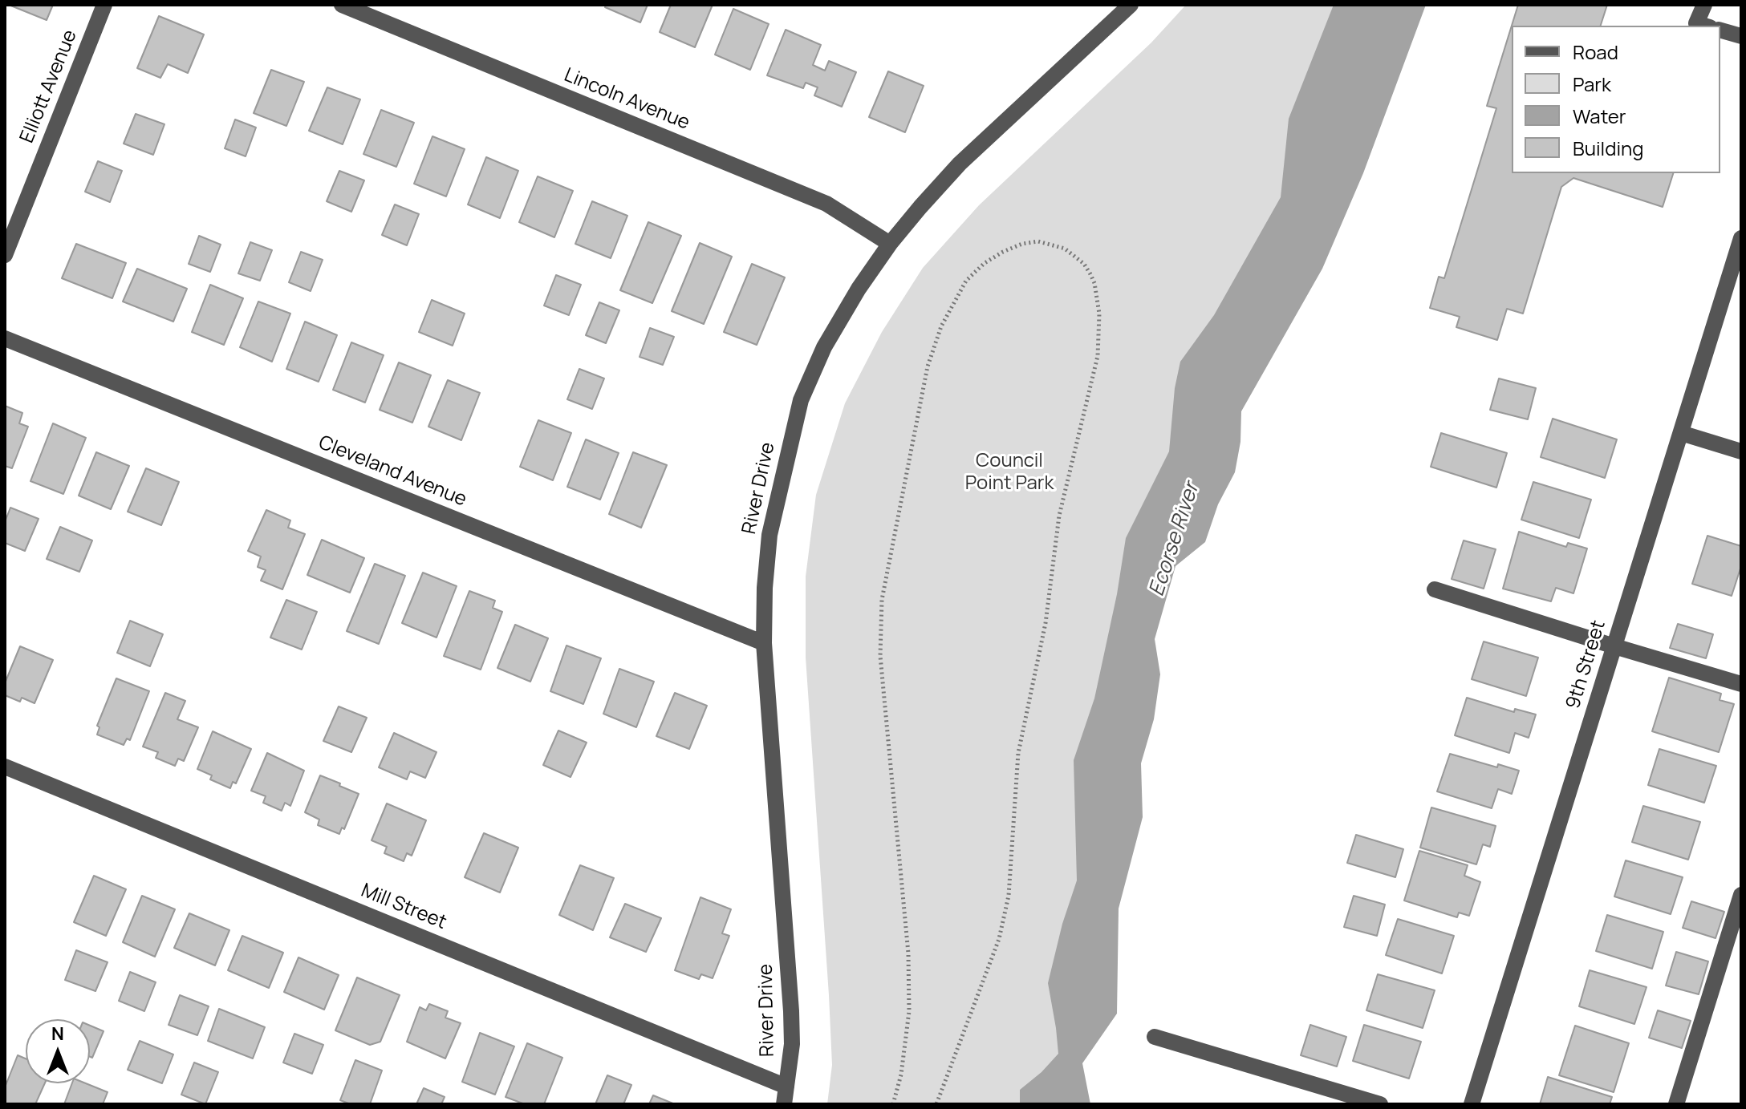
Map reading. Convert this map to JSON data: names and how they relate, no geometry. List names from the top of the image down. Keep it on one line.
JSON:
{"streets":{"street":["Elliott Avenue","Lincoln Avenue","Cleveland Avenue","River Drive","9th Street","Mill Street"]},"crossings":[["Lincoln Avenue","River Drive"],["Cleveland Avenue","River Drive"],["River Drive","Mill Street"]],"water":["Ecorse River"],"parks":["Council Point Park"],"legend":["Road","Park","Water","Building"],"north":"top"}
